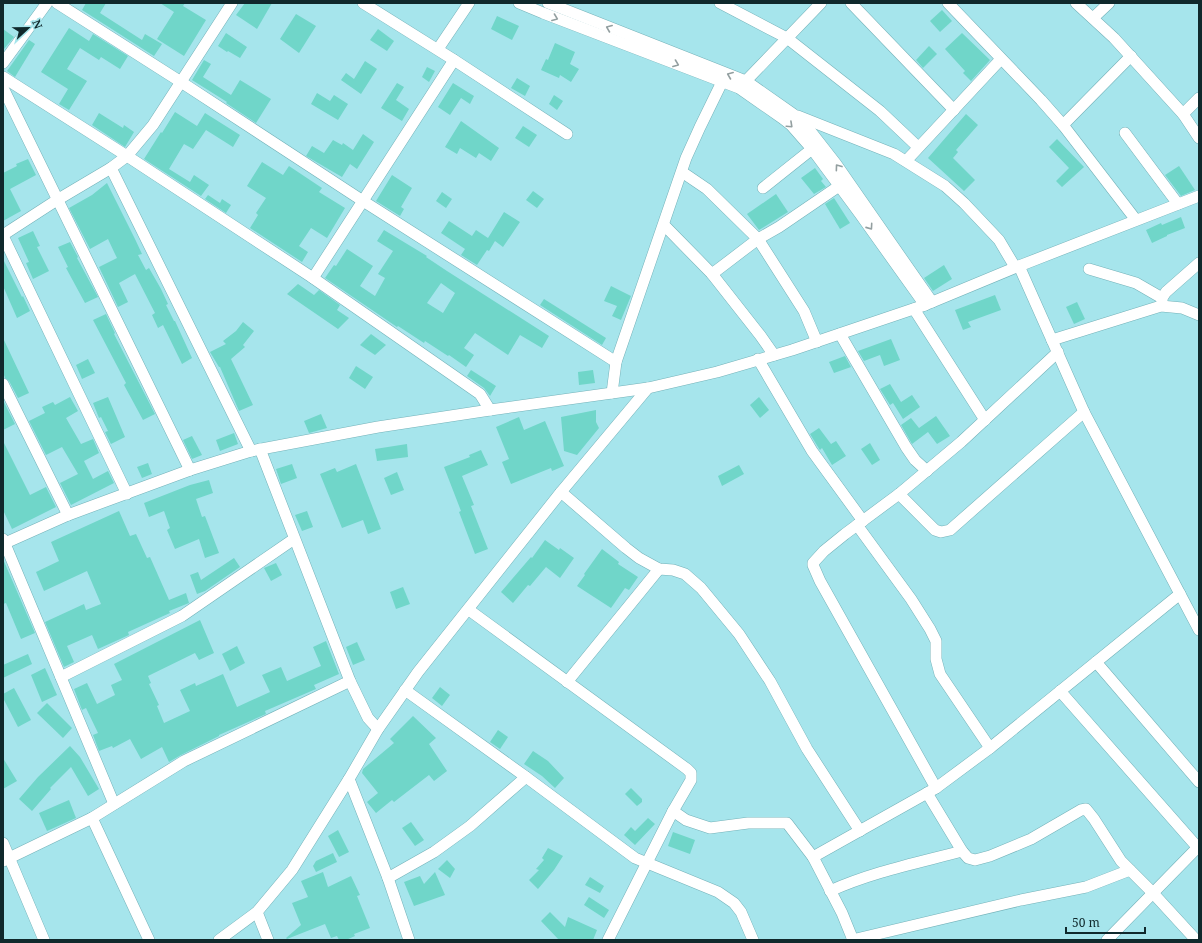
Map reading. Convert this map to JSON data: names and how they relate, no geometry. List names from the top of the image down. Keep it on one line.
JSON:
{"scale_bar":"50 m","north":"right"}
